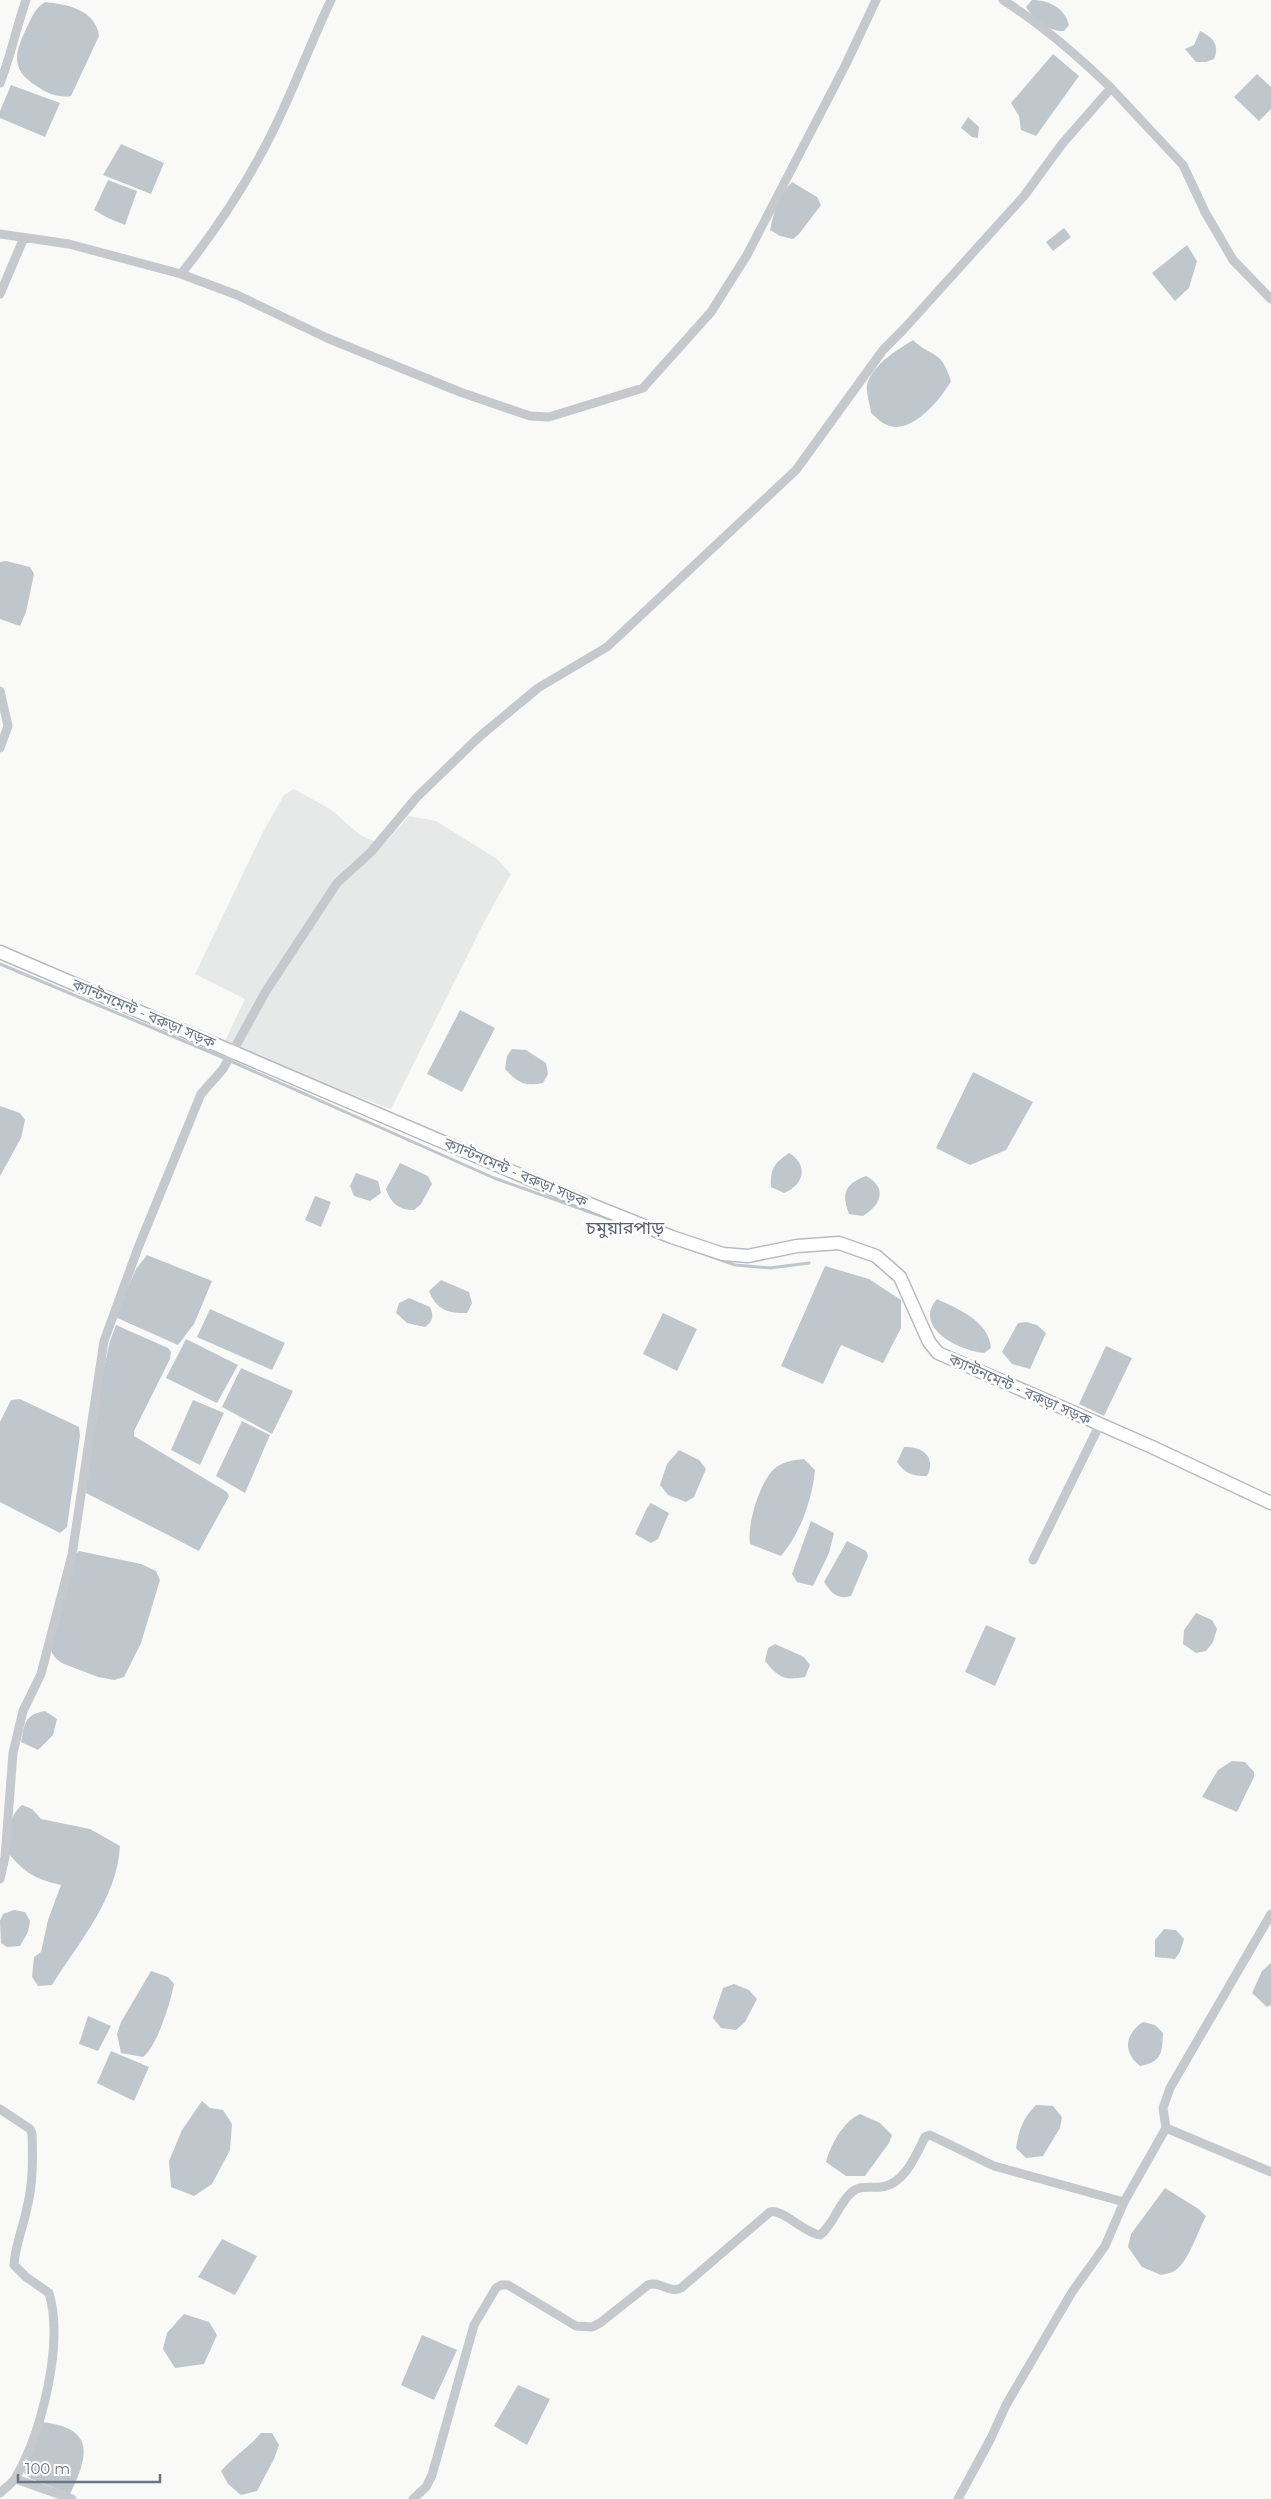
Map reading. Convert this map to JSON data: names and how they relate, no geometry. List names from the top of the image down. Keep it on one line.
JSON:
{"streets":{"main road":["ক্যান্টনমেন্ট - বরুড়া সড়ক"]},"districts":["চমুয়ারপাড়"],"scale_bar":"100 m"}
